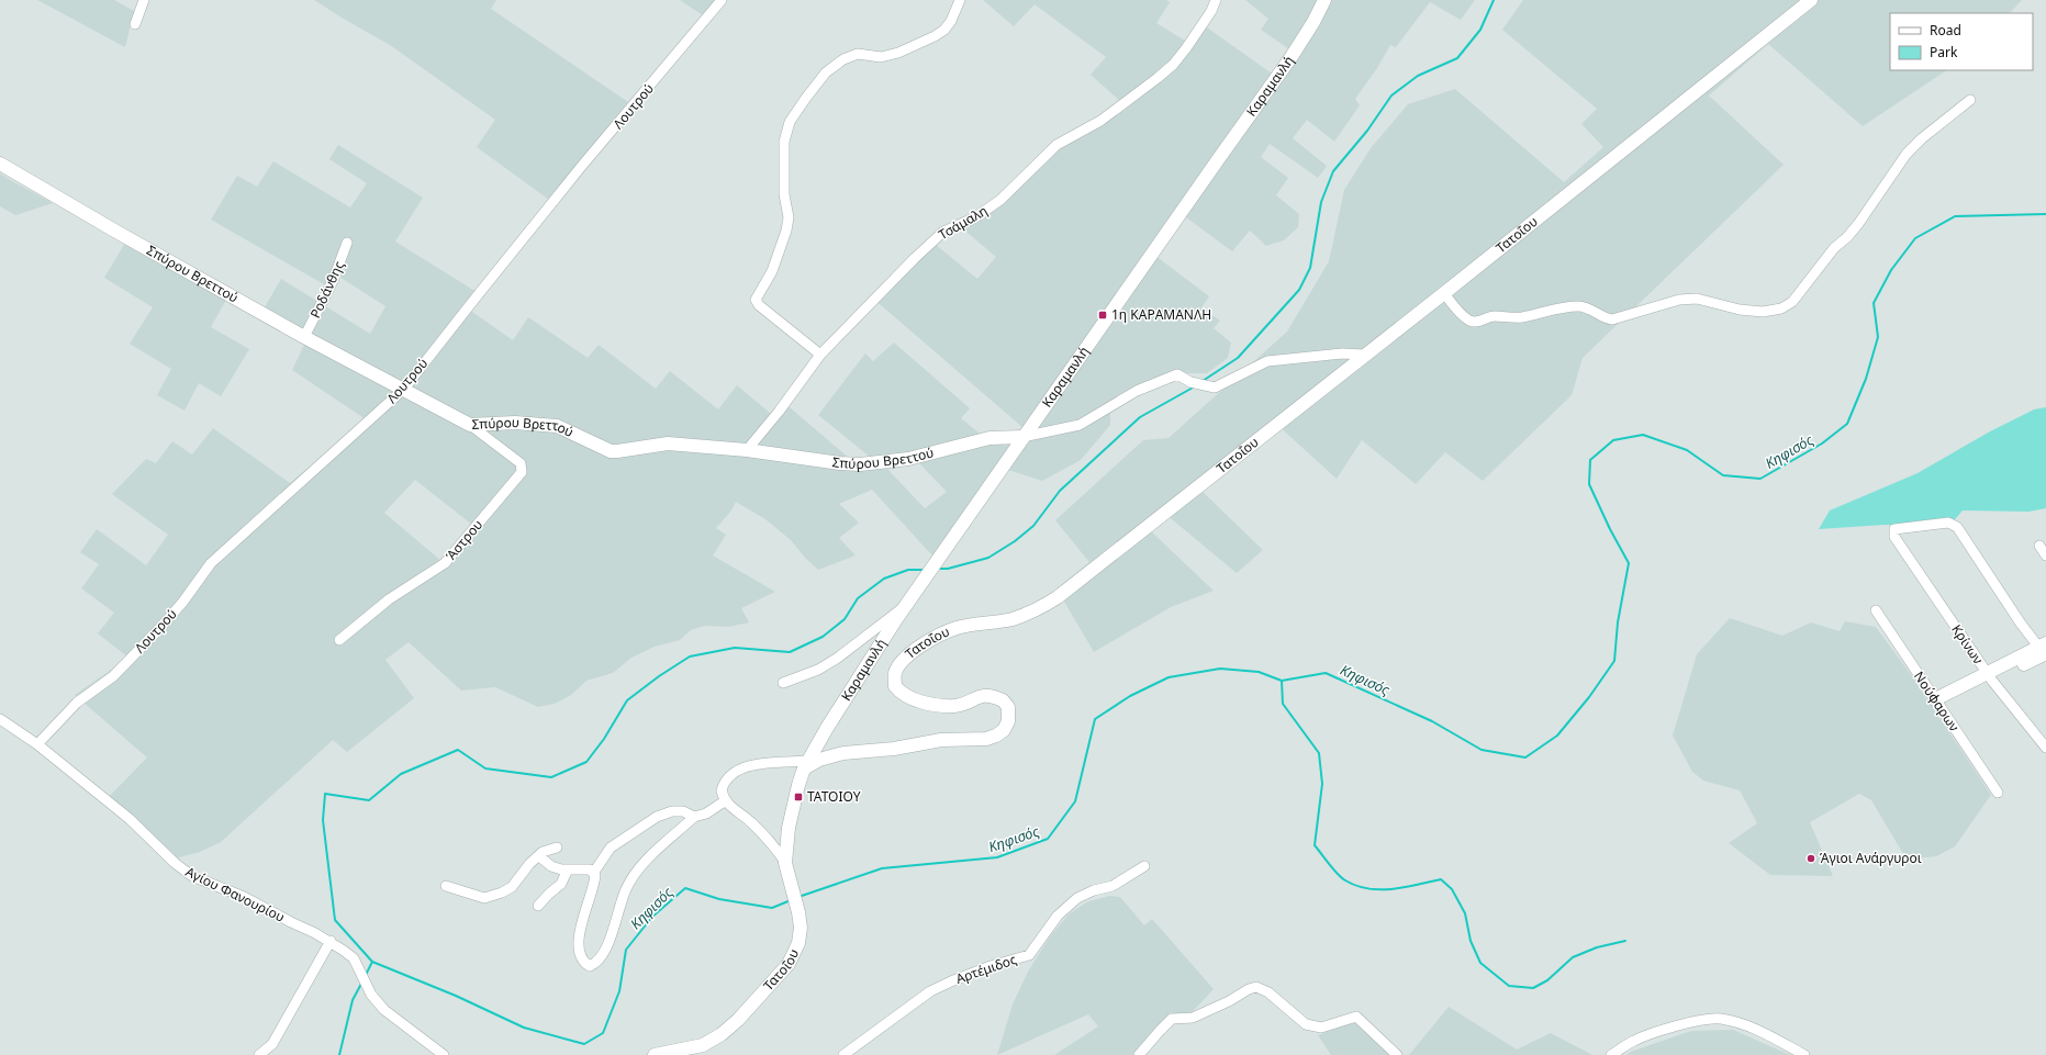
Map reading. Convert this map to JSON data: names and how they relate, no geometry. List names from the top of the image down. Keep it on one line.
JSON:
{"streets":{"street":["Καραμανλή","Λουτρού","Τσάμαλη","Τατοΐου","Σπύρου Βρεττού","Ροδάνθης","Άστρου","Κρίνων","Νούφαρων","Αγίου Φανουρίου","Αρτέμιδος"]},"crossings":[["Καραμανλή","Τατοΐου"],["Καραμανλή","Σπύρου Βρεττού"],["Λουτρού","Σπύρου Βρεττού"],["Λουτρού","Αγίου Φανουρίου"],["Τσάμαλη","Σπύρου Βρεττού"],["Σπύρου Βρεττού","Ροδάνθης"],["Σπύρου Βρεττού","Άστρου"]],"water":["Κηφισός"],"places":{"transit":["1η ΚΑΡΑΜΑΝΛΗ","ΤΑΤΟΙΟΥ"],"other":["Άγιοι Ανάργυροι"]},"legend":["Road","Park"]}
